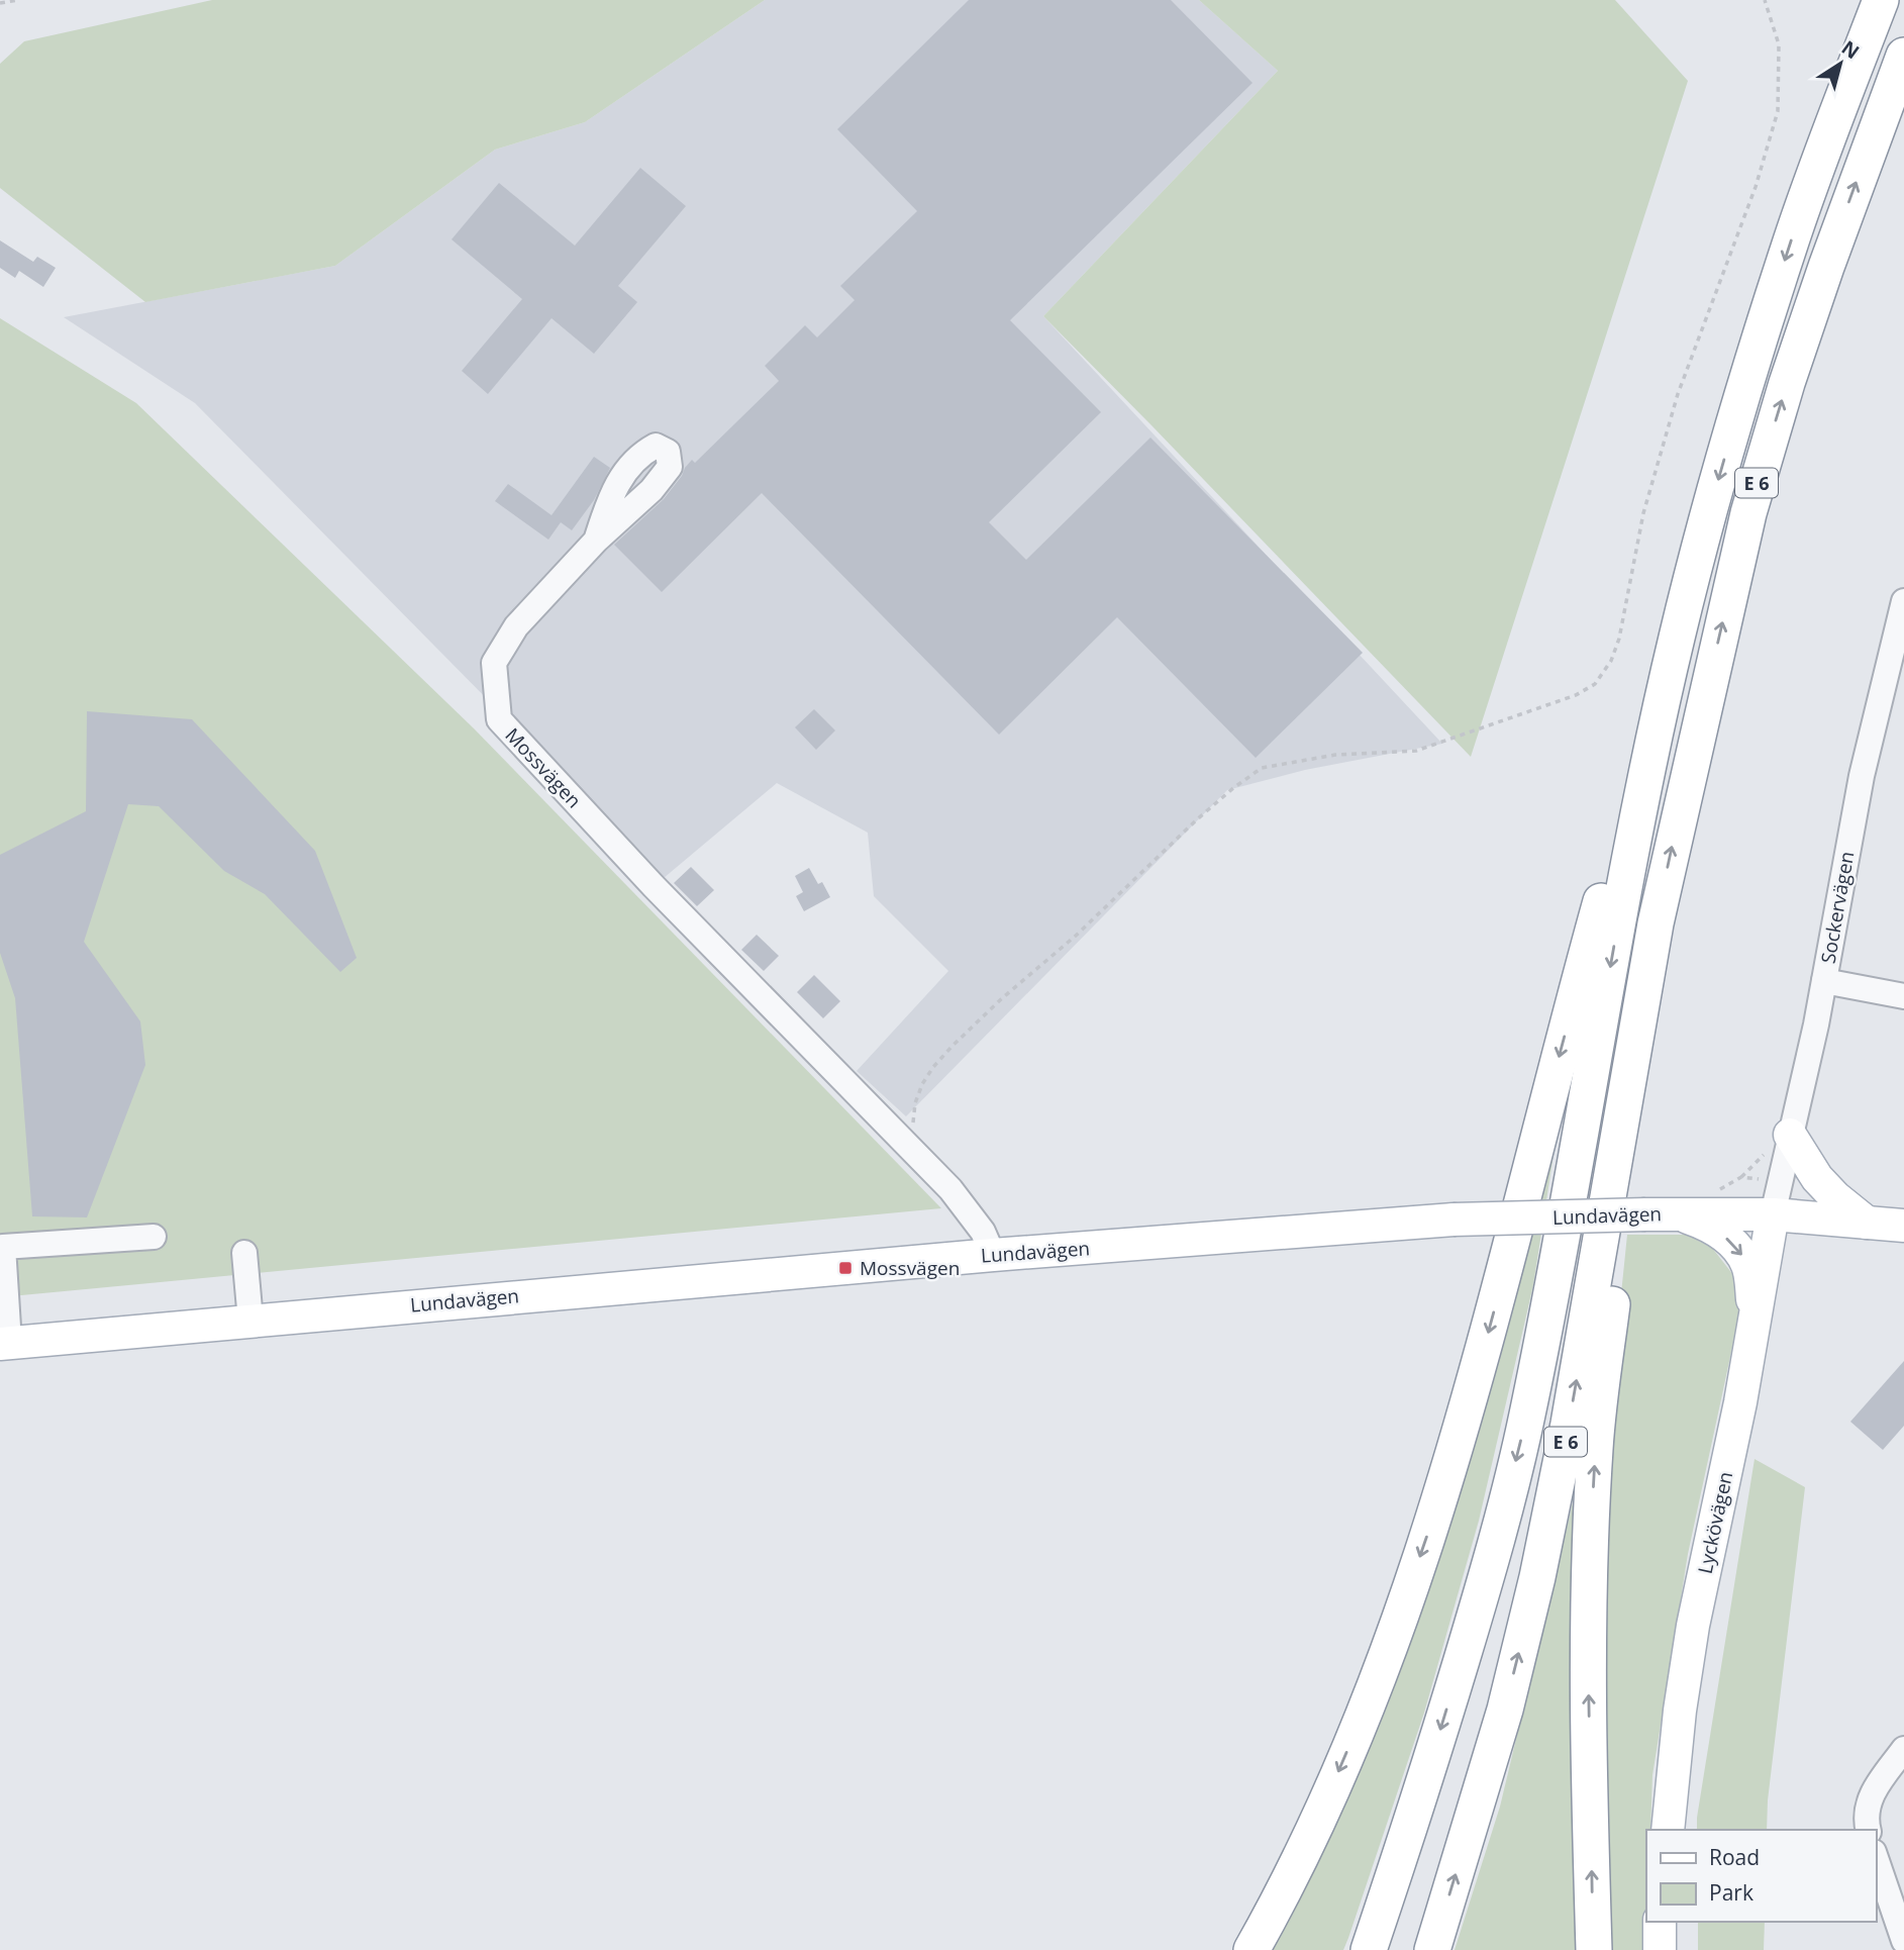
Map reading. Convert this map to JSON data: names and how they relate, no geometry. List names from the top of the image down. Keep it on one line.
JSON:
{"streets":{"highway":["E 6"],"main road":["Lundavägen","Lyckövägen"],"street":["Mossvägen","Sockervägen"]},"crossings":[["Mossvägen","Lundavägen"],["Sockervägen","Lundavägen"],["Sockervägen","Lyckövägen"],["Lundavägen","Lyckövägen"]],"places":{"transit":["Mossvägen"]},"legend":["Road","Park"],"north":"top right"}
